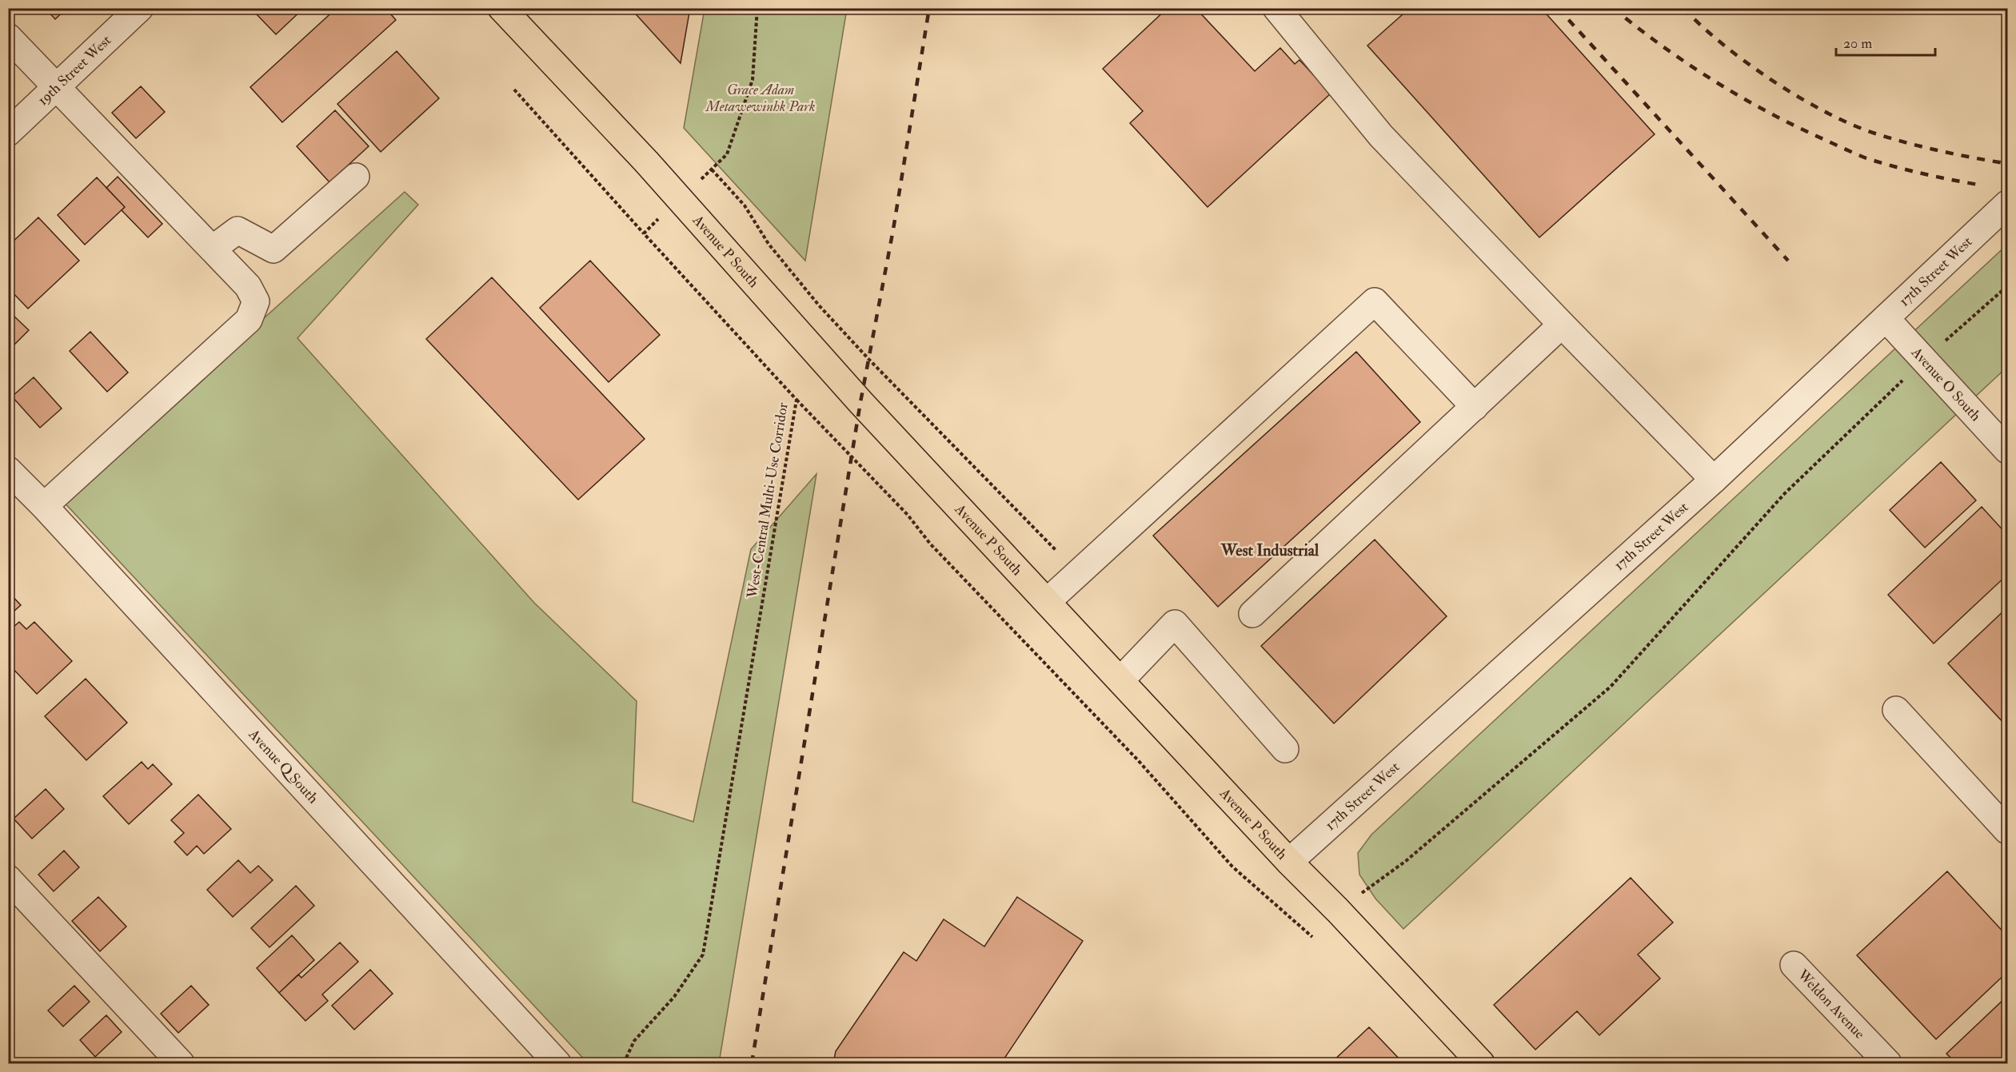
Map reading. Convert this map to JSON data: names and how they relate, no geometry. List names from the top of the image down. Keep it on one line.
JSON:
{"streets":{"main road":["Avenue P South"],"street":["19th Street West","17th Street West","Avenue O South","Avenue Q South","Weldon Avenue"],"path":["West-Central Multi-Use Corridor"]},"crossings":[["Avenue P South","17th Street West"],["17th Street West","Avenue O South"]],"districts":["West Industrial"],"parks":["Grace Adam Metawewinhk Park"],"scale_bar":"20 m"}
